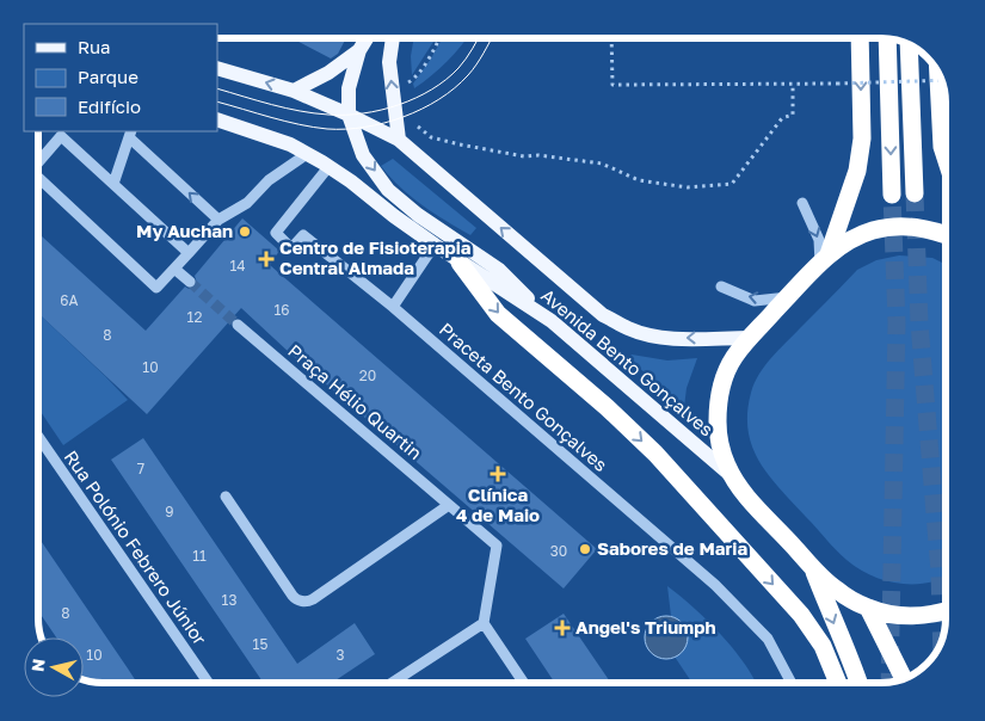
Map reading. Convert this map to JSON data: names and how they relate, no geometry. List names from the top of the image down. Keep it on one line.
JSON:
{"streets":{"main road":["Avenida Bento Gonçalves"],"street":["Praceta Bento Gonçalves","Praça Hélio Quartin","Rua Polónio Febrero Júnior"]},"crossings":[["Avenida Bento Gonçalves","Praceta Bento Gonçalves"]],"places":{"other":["My Auchan","Sabores de Maria"],"health":["Centro de Fisioterapia Central Almada","Clínica 4 de Maio","Angel's Triumph"]},"house_numbers":["14","6A","16","12","8","10","20","7","9","30","11","13","8","15","10","3"],"legend":["Rua","Parque","Edifício"],"north":"left"}
